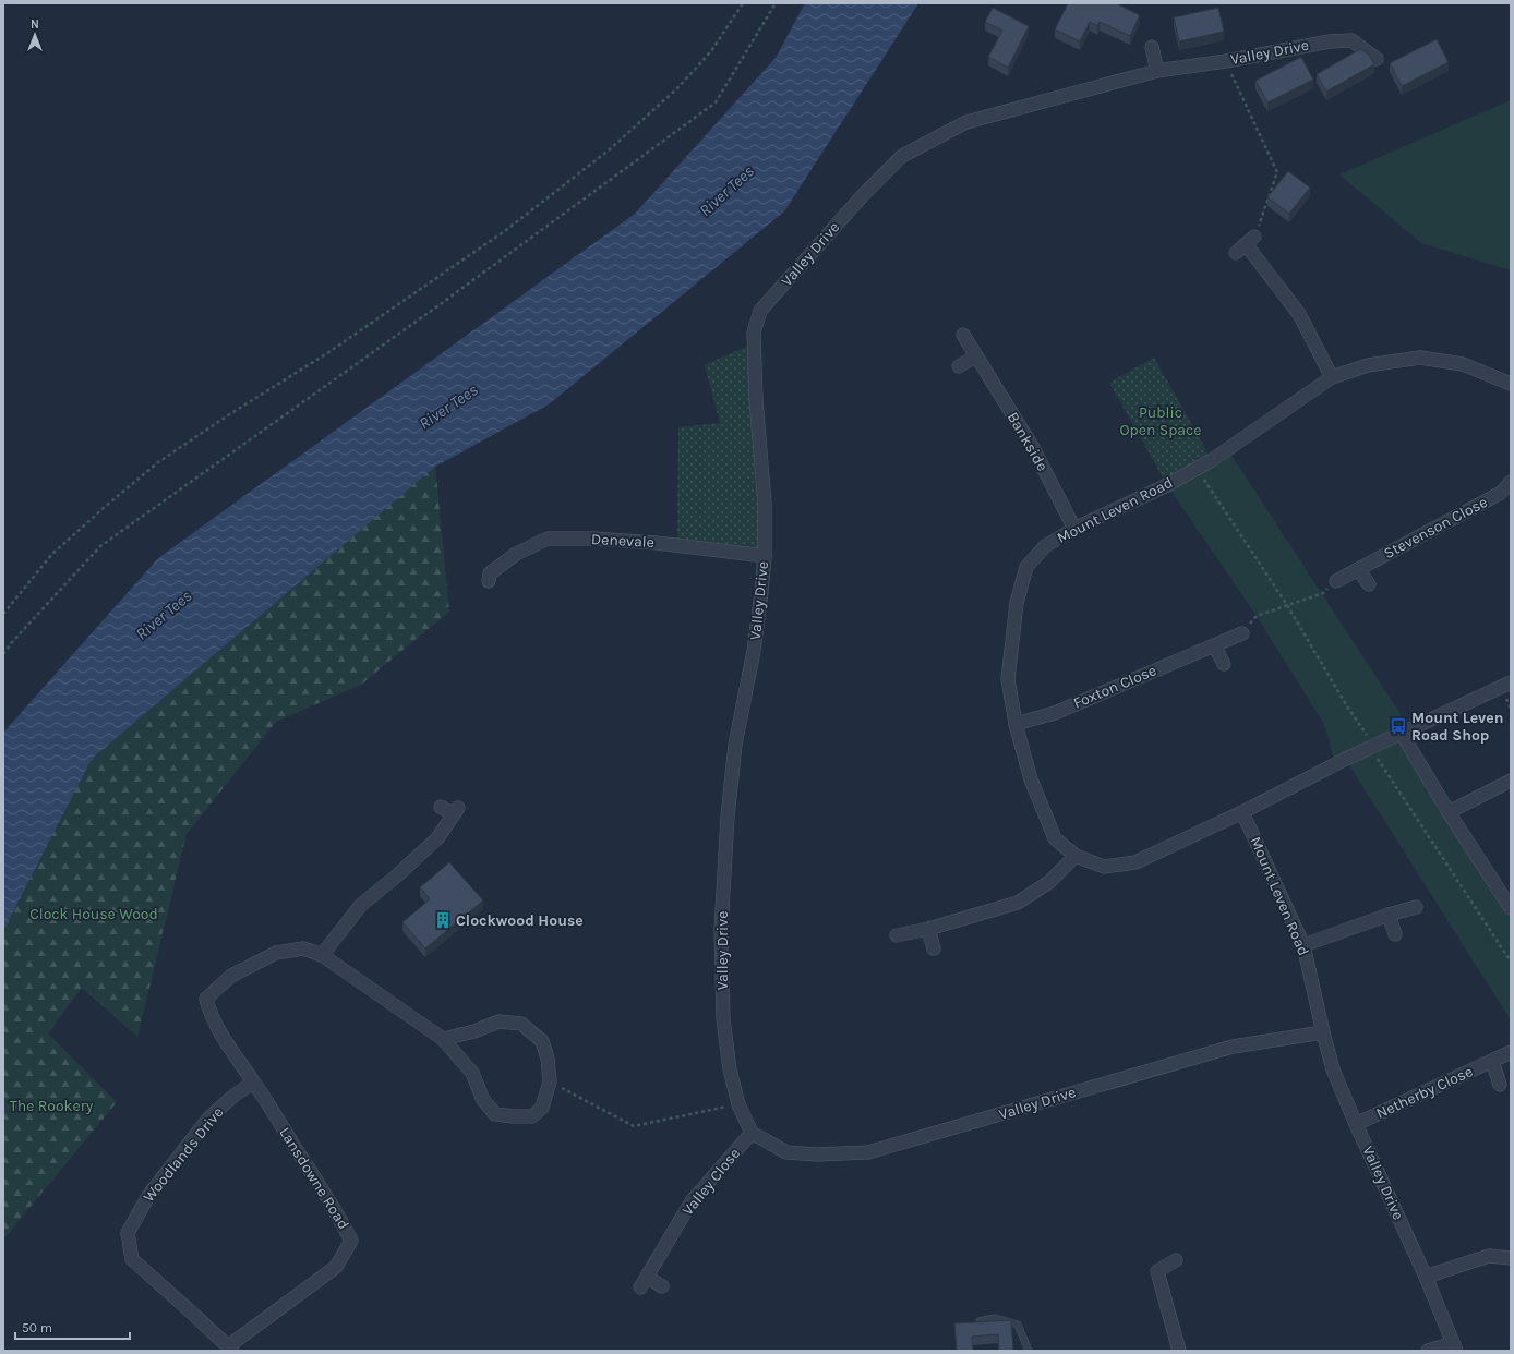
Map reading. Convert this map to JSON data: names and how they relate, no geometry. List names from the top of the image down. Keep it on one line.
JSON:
{"streets":{"street":["Valley Drive","Bankside","Mount Leven Road","Stevenson Close","Denevale","Foxton Close","Netherby Close","Woodlands Drive","Lansdowne Road","Valley Close"]},"crossings":[["Valley Drive","Mount Leven Road"],["Valley Drive","Denevale"],["Valley Drive","Netherby Close"],["Valley Drive","Valley Close"],["Bankside","Mount Leven Road"],["Mount Leven Road","Foxton Close"],["Woodlands Drive","Lansdowne Road"]],"water":["River Tees"],"parks":["Public Open Space","Clock House Wood","The Rookery"],"places":{"bus stop":["Mount Leven Road Shop"],"building":["Clockwood House"]},"scale_bar":"50 m","north":"top"}
